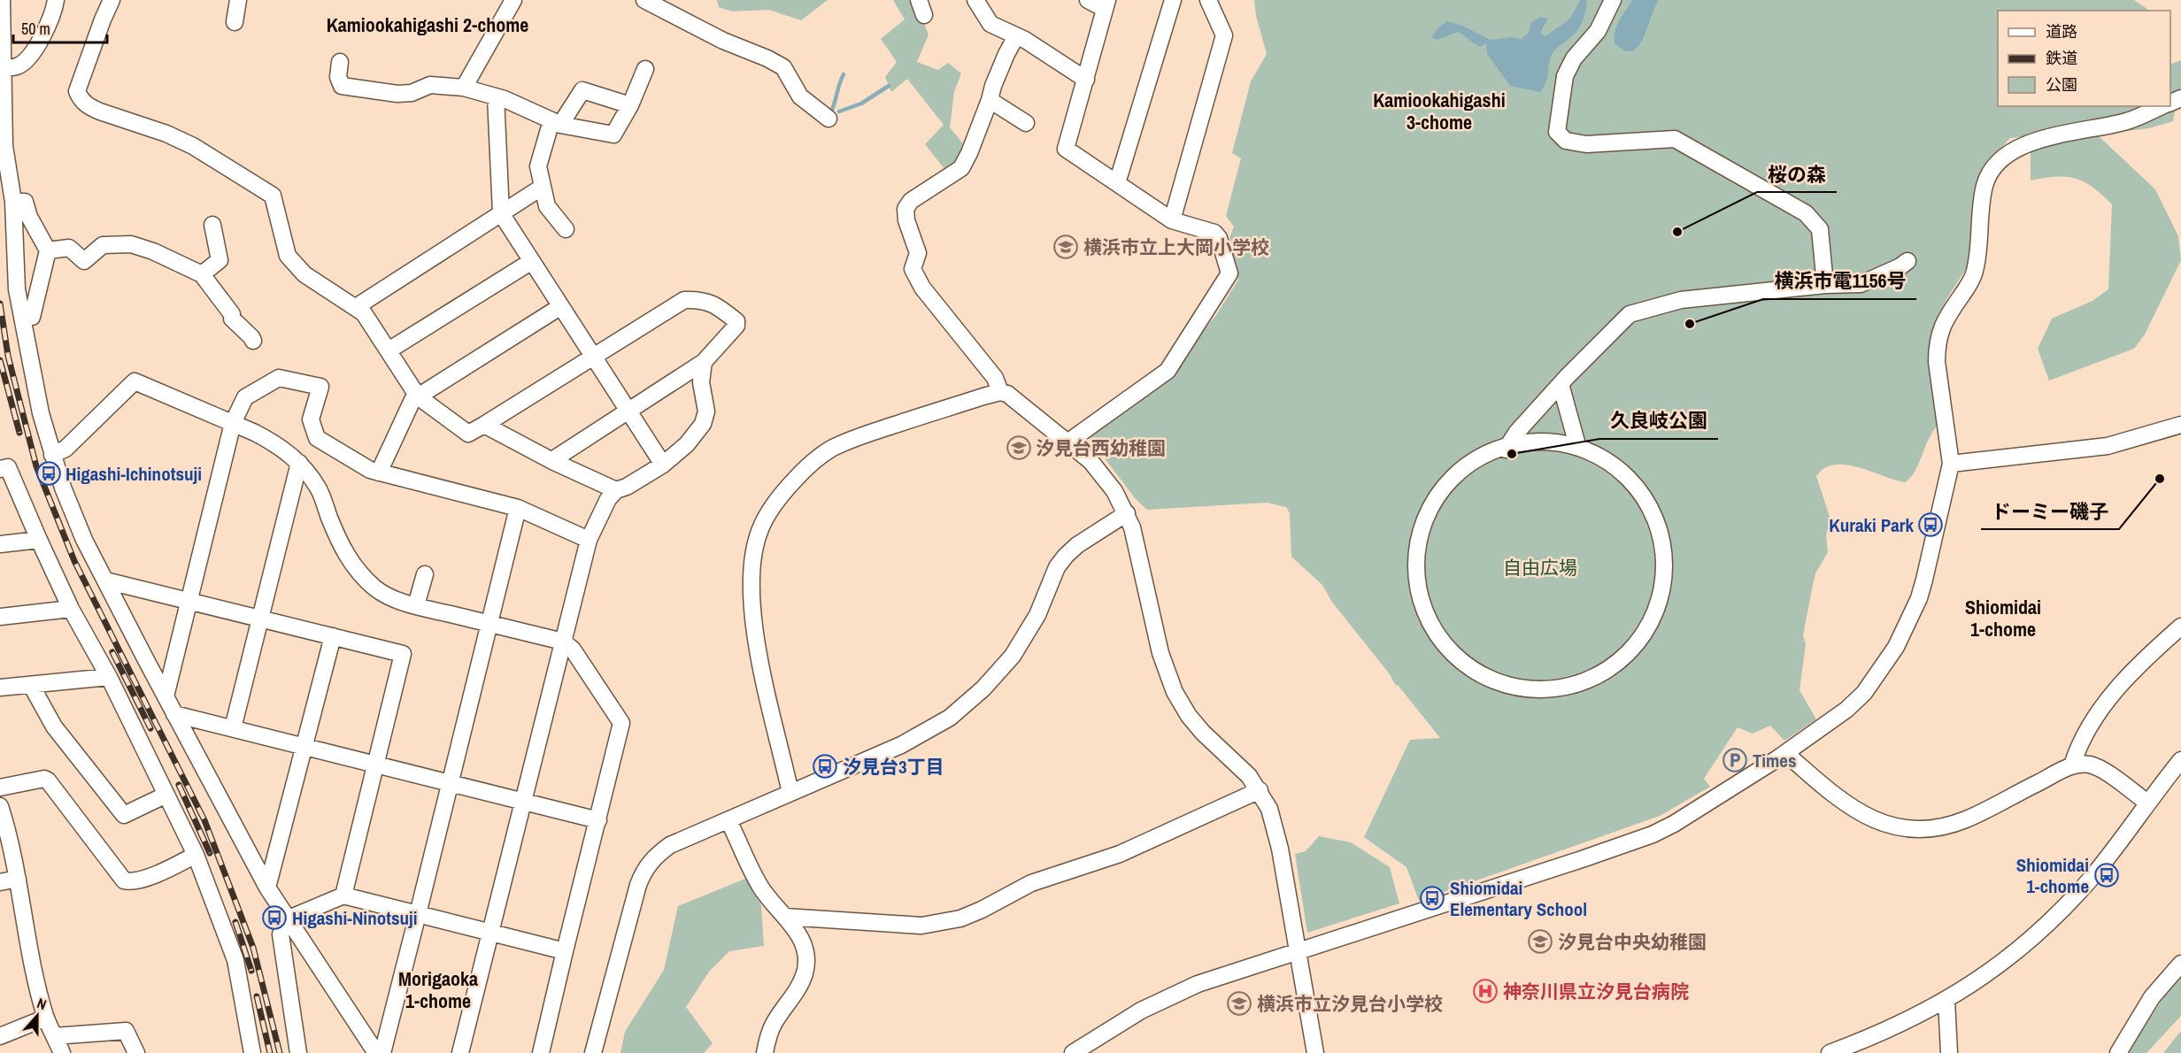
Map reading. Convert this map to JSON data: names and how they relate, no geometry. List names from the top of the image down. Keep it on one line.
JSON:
{"districts":["Kamiookahigashi 2-chome","Kamiookahigashi 3-chome","Shiomidai 1-chome","Morigaoka 1-chome"],"parks":["自由広場"],"places":{"other":["桜の森","横浜市電1156号","久良岐公園","ドーミー磯子"],"school or university":["横浜市立上大岡小学校","汐見台西幼稚園","汐見台中央幼稚園","横浜市立汐見台小学校"],"bus stop":["Higashi-Ichinotsuji","Kuraki Park","汐見台3丁目","Shiomidai 1-chome","Shiomidai Elementary School","Higashi-Ninotsuji"],"parking":["Times"],"hospital":["神奈川県立汐見台病院"]},"legend":["道路","鉄道","公園"],"scale_bar":"50 m","north":"top"}
